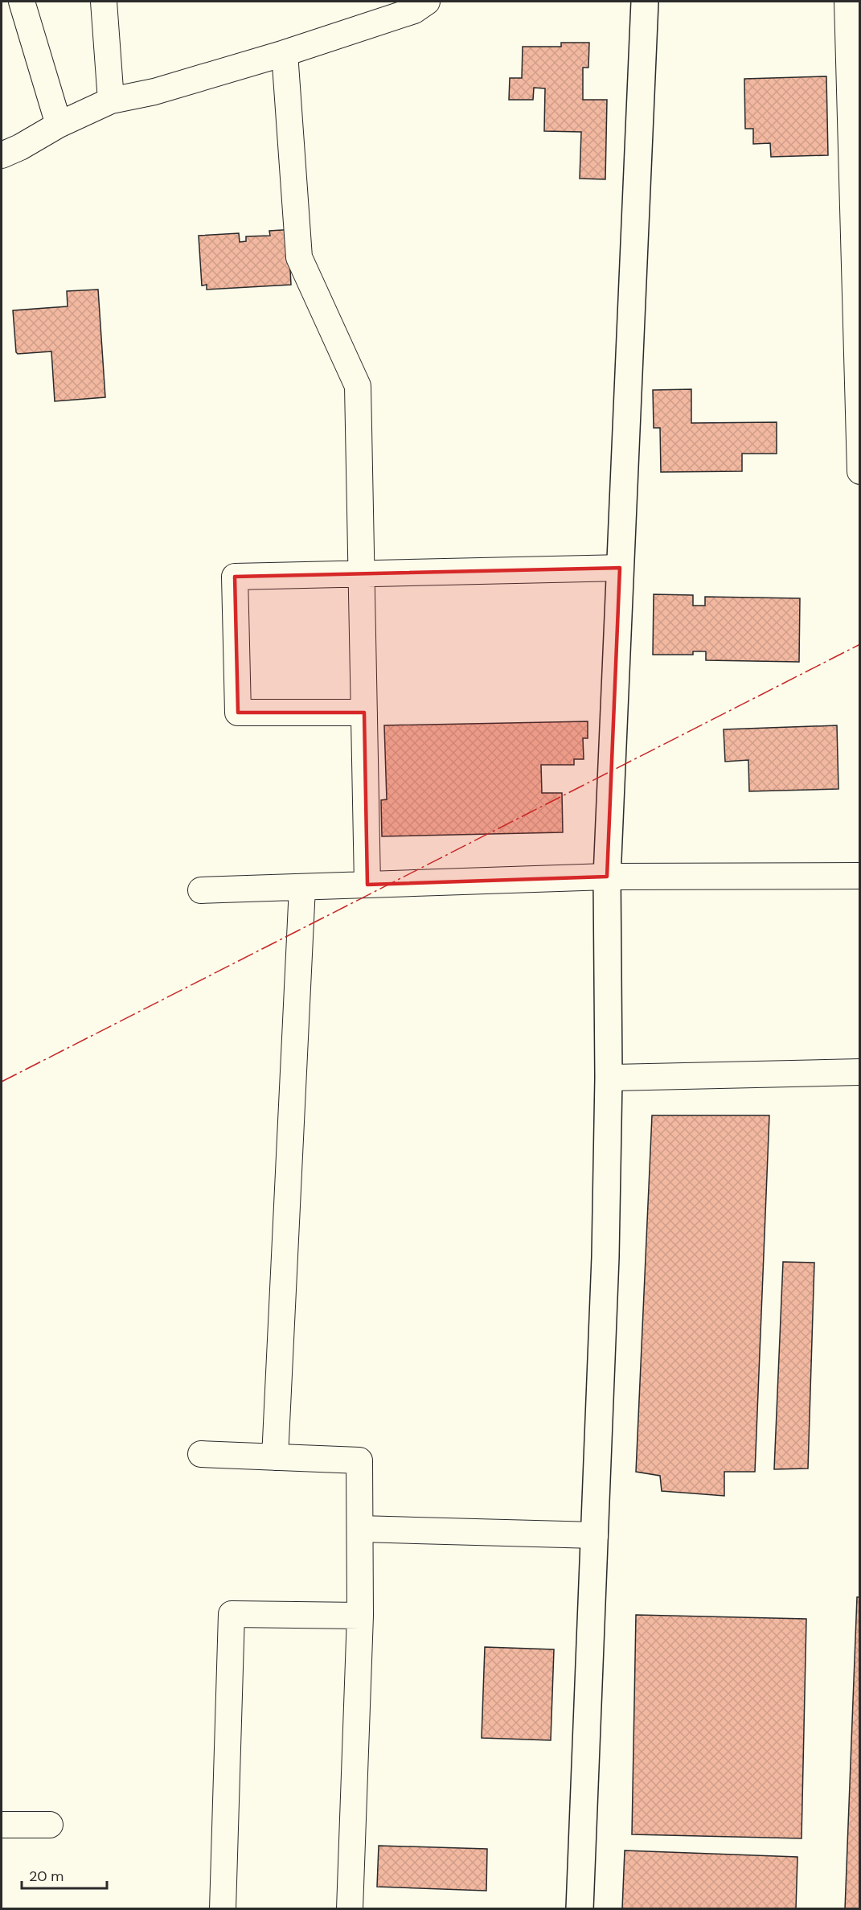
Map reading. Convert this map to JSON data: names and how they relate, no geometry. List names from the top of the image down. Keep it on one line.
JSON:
{"scale_bar":"20 m"}
